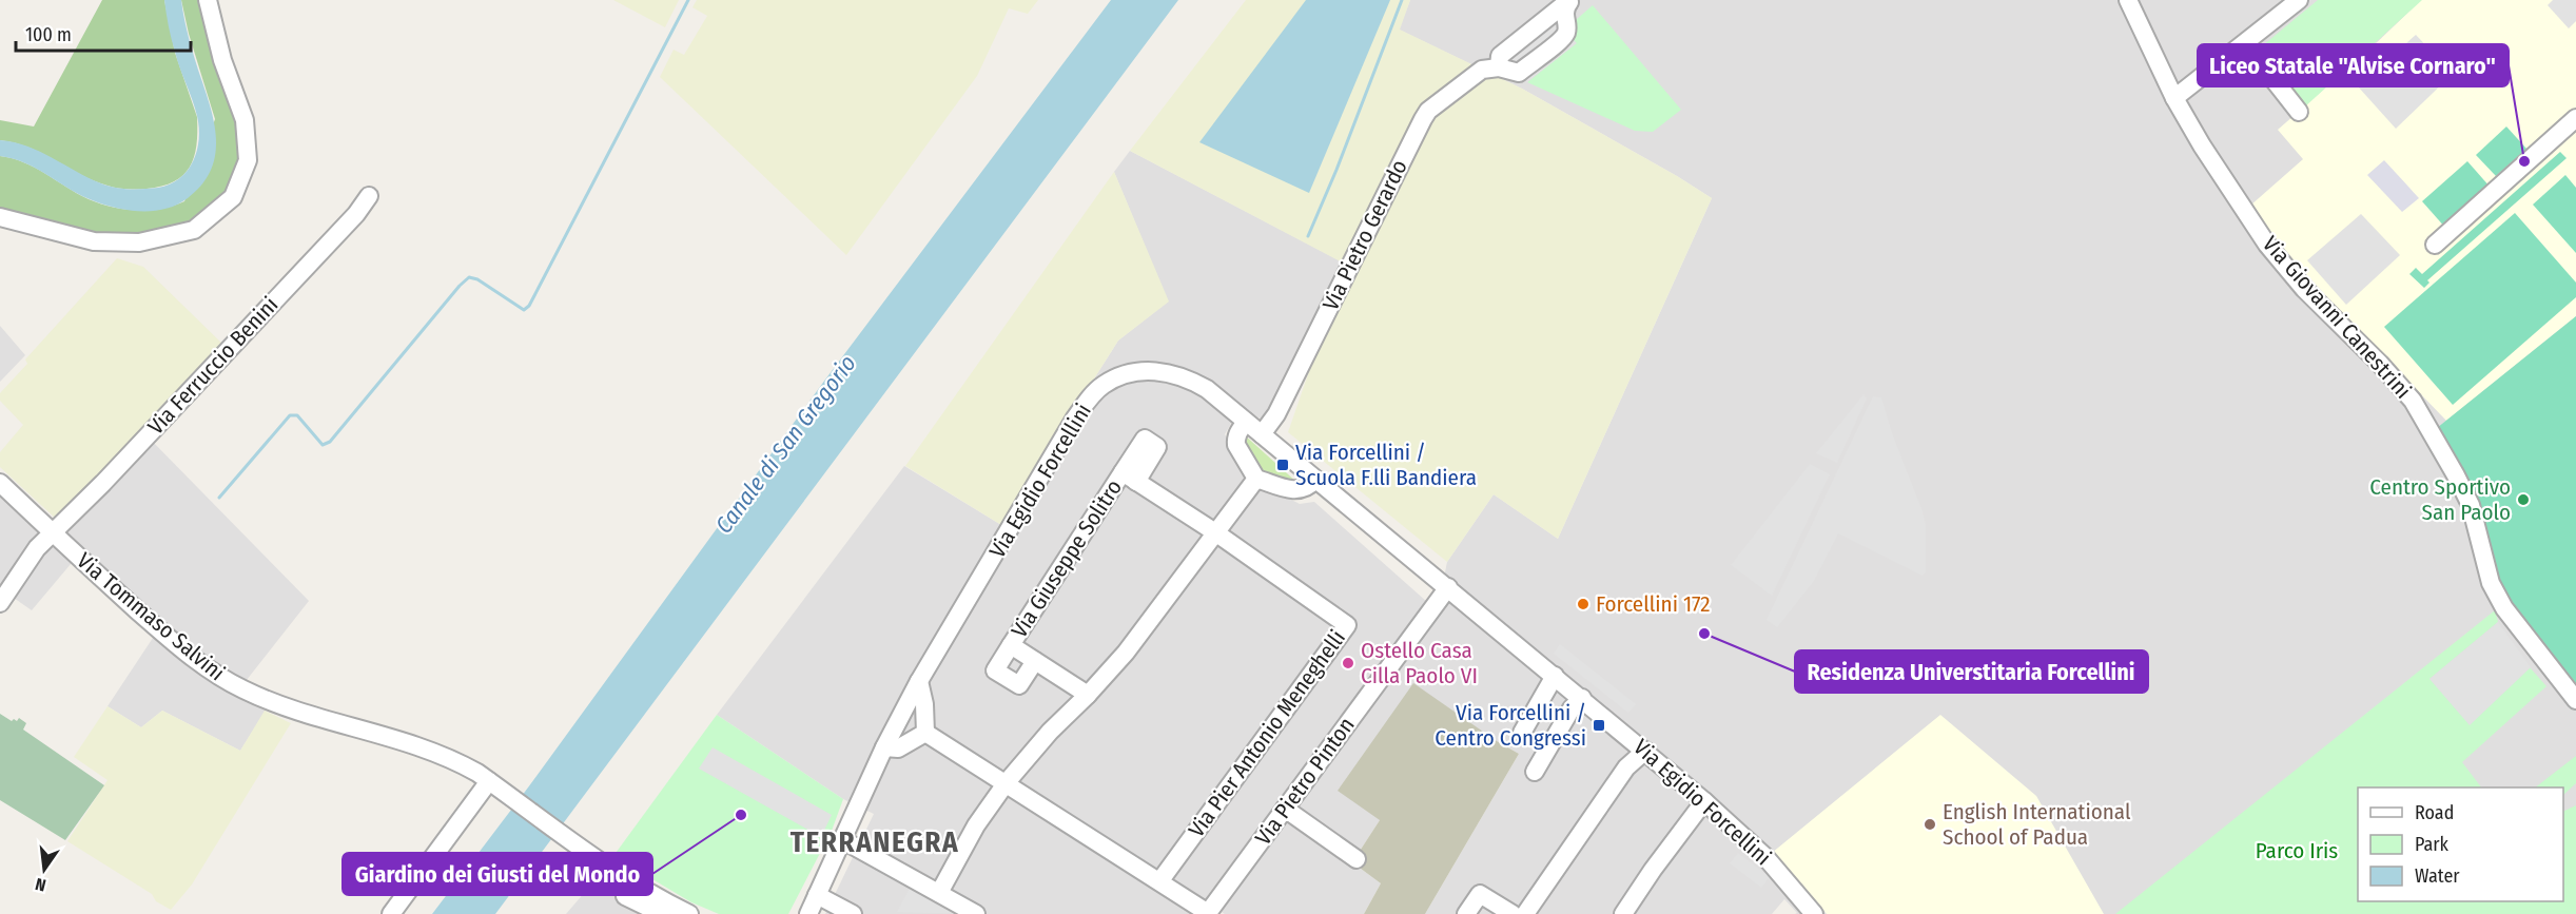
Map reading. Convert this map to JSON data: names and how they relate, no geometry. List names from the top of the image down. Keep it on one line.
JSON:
{"streets":{"street":["Via Pietro Gerardo","Via Giovanni Canestrini","Via Ferruccio Benini","Via Egidio Forcellini","Via Giuseppe Solitro","Via Tommaso Salvini","Via Pier Antonio Meneghelli","Via Pietro Pinton"]},"crossings":[["Via Pietro Gerardo","Via Egidio Forcellini"],["Via Ferruccio Benini","Via Tommaso Salvini"],["Via Egidio Forcellini","Via Pietro Pinton"],["Via Giuseppe Solitro","Via Pier Antonio Meneghelli"]],"districts":["TERRANEGRA"],"water":["Canale di San Gregorio"],"parks":["Parco Iris"],"places":{"other":["Liceo Statale \"Alvise Cornaro\"","Centro Sportivo San Paolo","Forcellini 172","Residenza Universtitaria Forcellini","Ostello Casa Cilla Paolo VI","Giardino dei Giusti del Mondo","English International School of Padua"],"transit":["Via Forcellini / Scuola F.lli Bandiera","Via Forcellini / Centro Congressi"]},"legend":["Road","Park","Water"],"scale_bar":"100 m","north":"bottom"}
